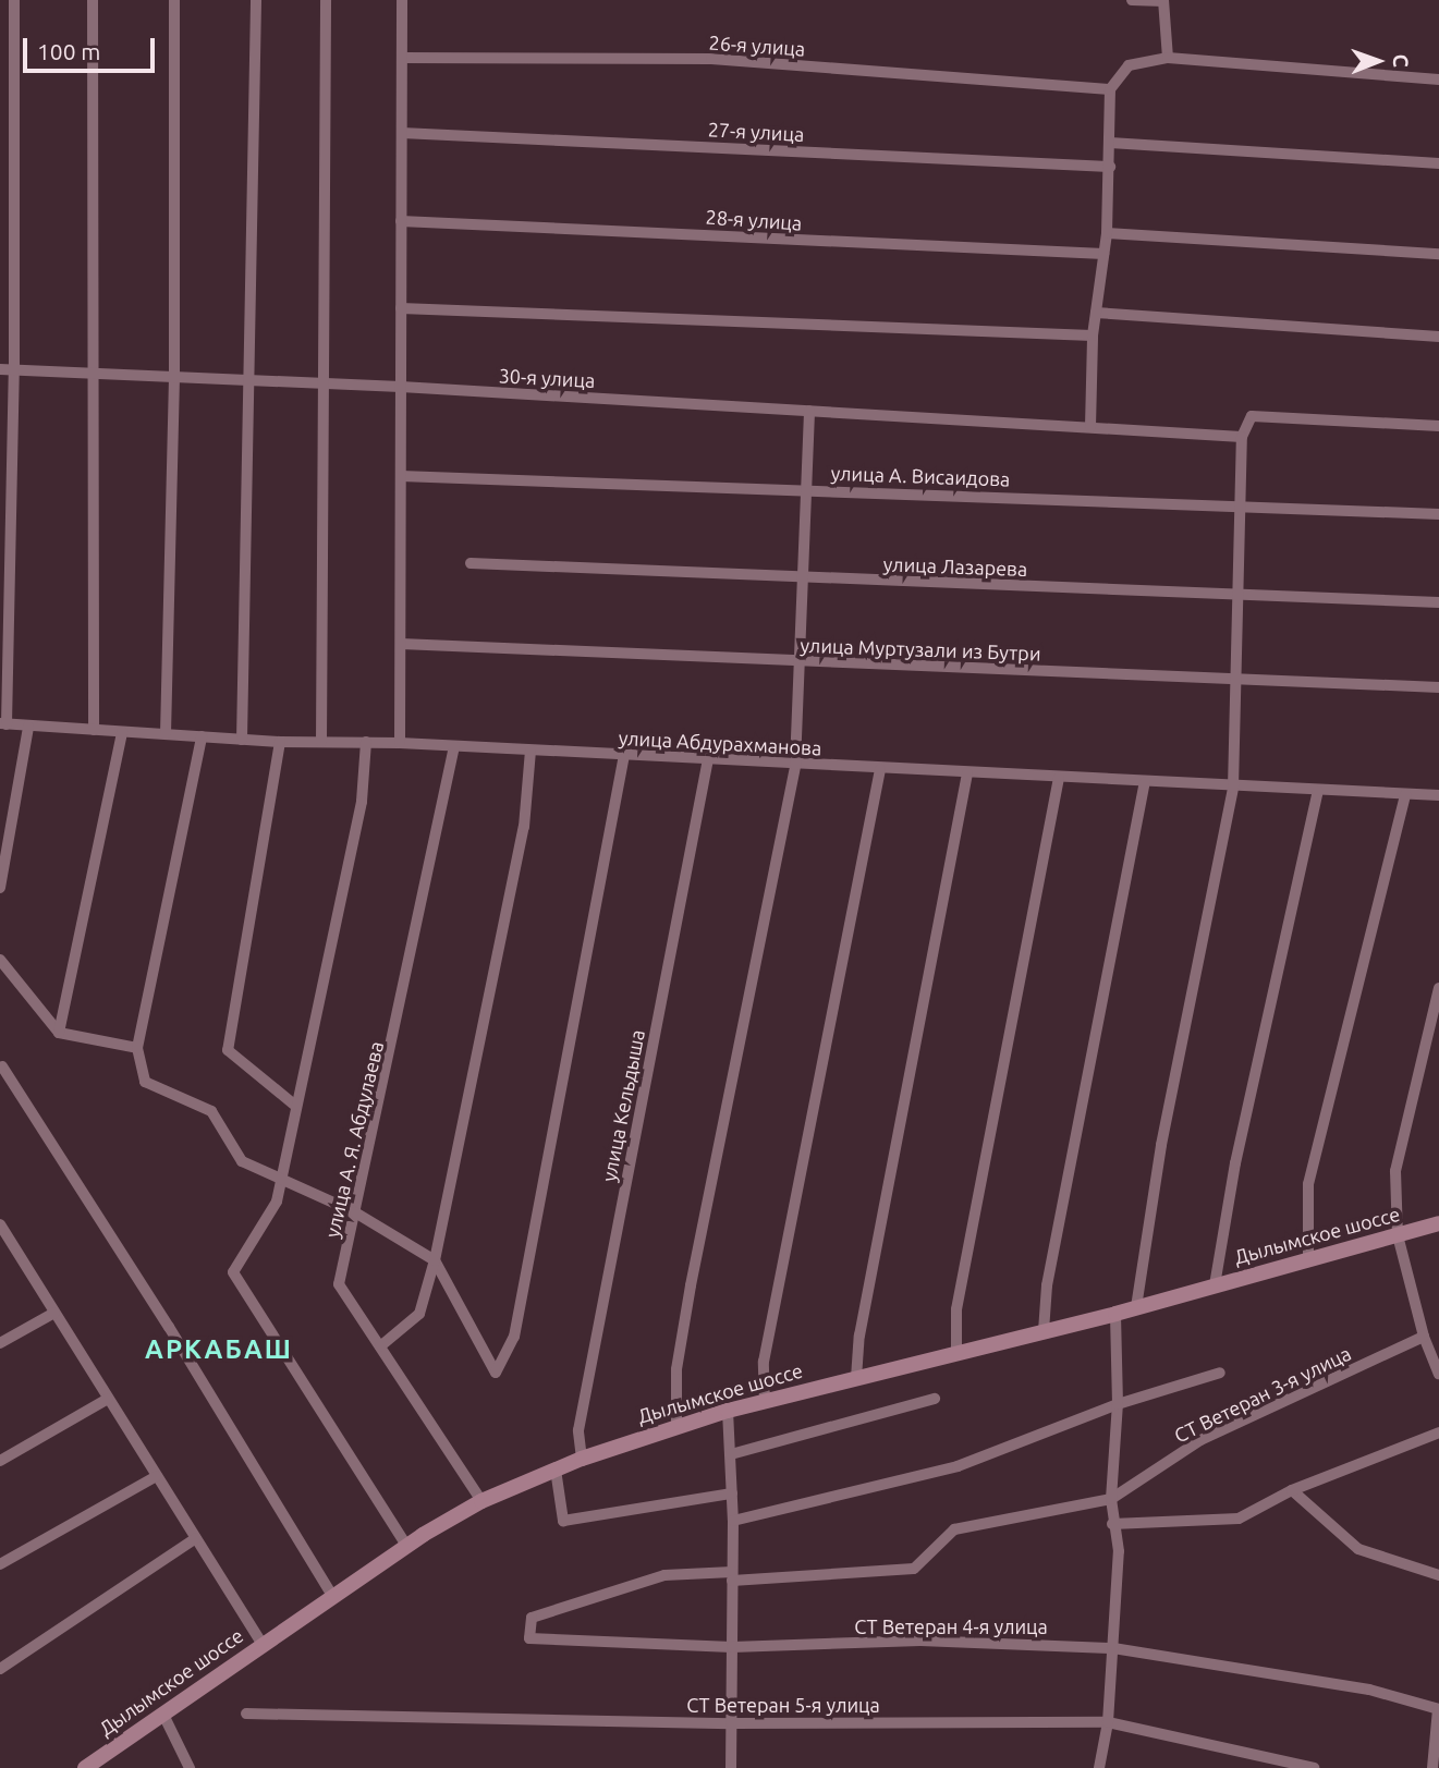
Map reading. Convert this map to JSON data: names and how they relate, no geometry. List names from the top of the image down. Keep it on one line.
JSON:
{"streets":{"main road":["Дылымское шоссе"],"street":["26-я улица","27-я улица","28-я улица","30-я улица","улица А. Висаидова","улица Лазарева","улица Муртузали из Бутри","улица Абдурахманова","улица Кельдыша","улица А. Я. Абдулаева","СТ Ветеран 3-я улица","СТ Ветеран 4-я улица","СТ Ветеран 5-я улица"]},"crossings":[["улица Абдурахманова","улица Кельдыша"],["улица Абдурахманова","улица А. Я. Абдулаева"],["улица Кельдыша","Дылымское шоссе"],["улица А. Я. Абдулаева","Дылымское шоссе"],["СТ Ветеран 3-я улица","СТ Ветеран 4-я улица"]],"districts":["АРКАБАШ"],"scale_bar":"100 m","north":"right"}
